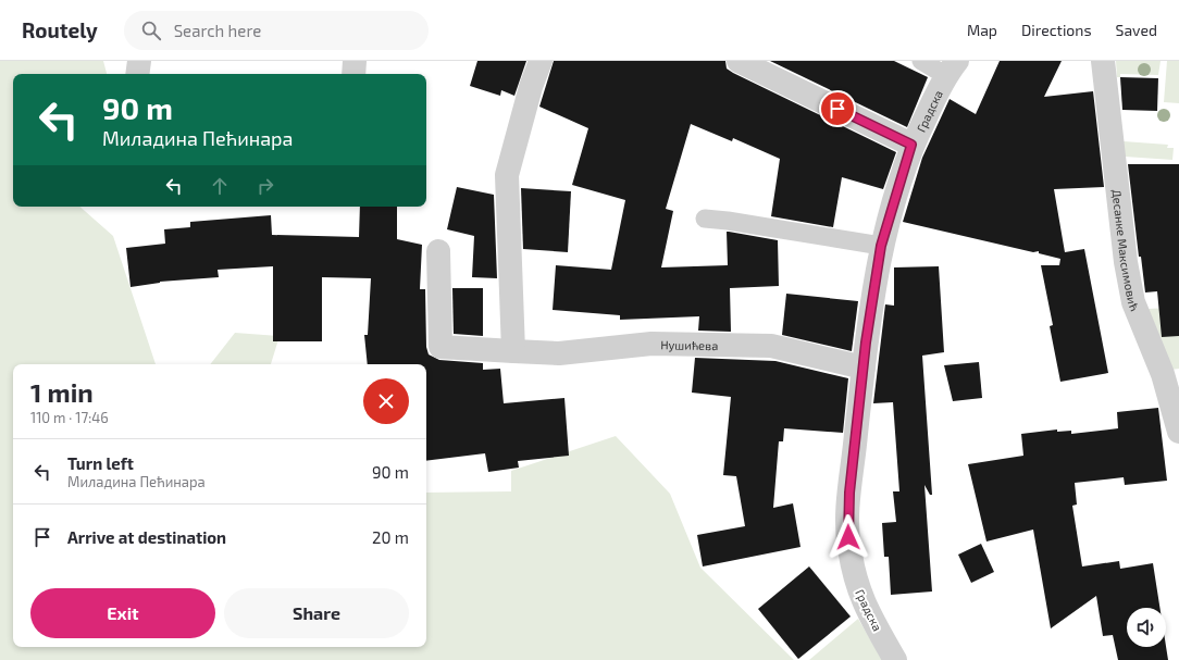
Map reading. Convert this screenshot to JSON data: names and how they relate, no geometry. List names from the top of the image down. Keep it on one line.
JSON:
{"streets":{"street":["Градска","Десанке Максимовић","Нушићева"]},"crossings":[["Градска","Нушићева"]],"page":{"header":"Routely","search":"Search here","nav":["Map","Directions","Saved"],"turn":["90 m","Миладина Пећинара"],"heading":["1 min","110 m · 17:46"],"list":[{"name":"Turn left","note":"Миладина Пећинара","value":"90 m"},{"name":"Arrive at destination","value":"20 m"}],"buttons":["Exit","Share"]}}
